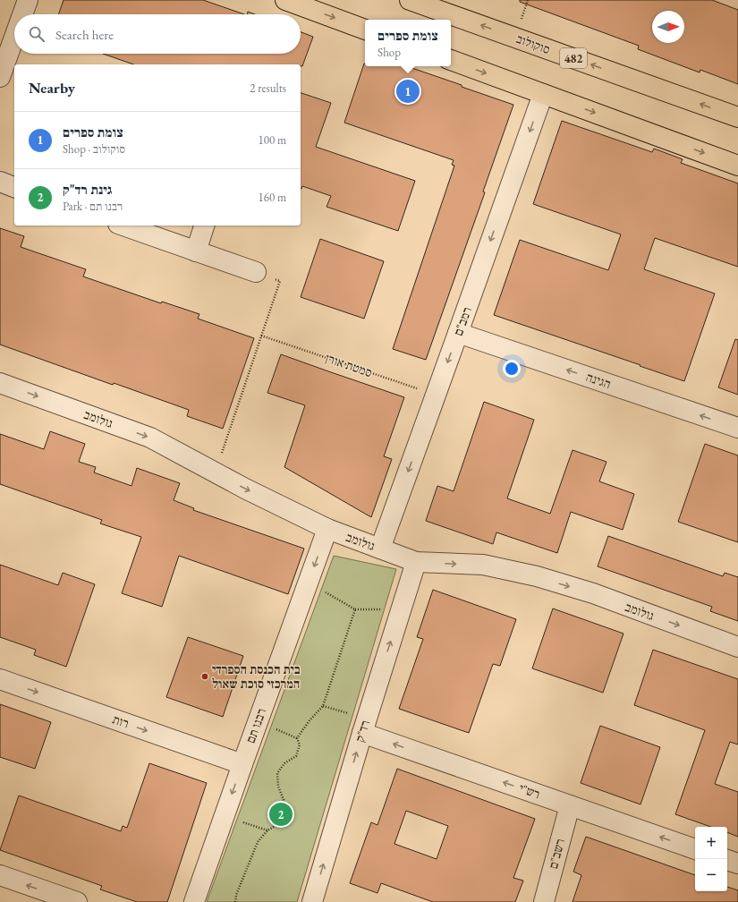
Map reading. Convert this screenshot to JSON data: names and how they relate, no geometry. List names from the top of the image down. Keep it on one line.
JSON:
{"streets":{"main road":["סוקולוב","482"],"street":["רמב\"ם","הגינה","גולומב","רות","רבנו תם","רד\"ק","רש\"י","רשב\"ם"],"path":["סמטת אורן"]},"crossings":[["רמב\"ם","סמטת אורן"],["רמב\"ם","הגינה"],["רמב\"ם","גולומב"],["גולומב","רבנו תם"],["גולומב","רד\"ק"],["רות","רבנו תם"],["רד\"ק","רש\"י"],["רש\"י","רשב\"ם"]],"one_way":["רמב\"ם","הגינה","גולומב","רות","רד\"ק","רש\"י"],"places":["בית הכנסת הספרדי המרכזי סוכת שאול"],"north":"right","page":{"search":"Search here","popup":["צומת ספרים","Shop"],"heading":["Nearby","2 results"],"pins":["1","2"],"list":[{"mark":"1","name":"צומת ספרים","note":"Shop · סוקולוב","value":"100 m"},{"mark":"2","name":"גינת רד\"ק","note":"Park · רבנו תם","value":"160 m"}],"map_buttons":["+","−"]}}
